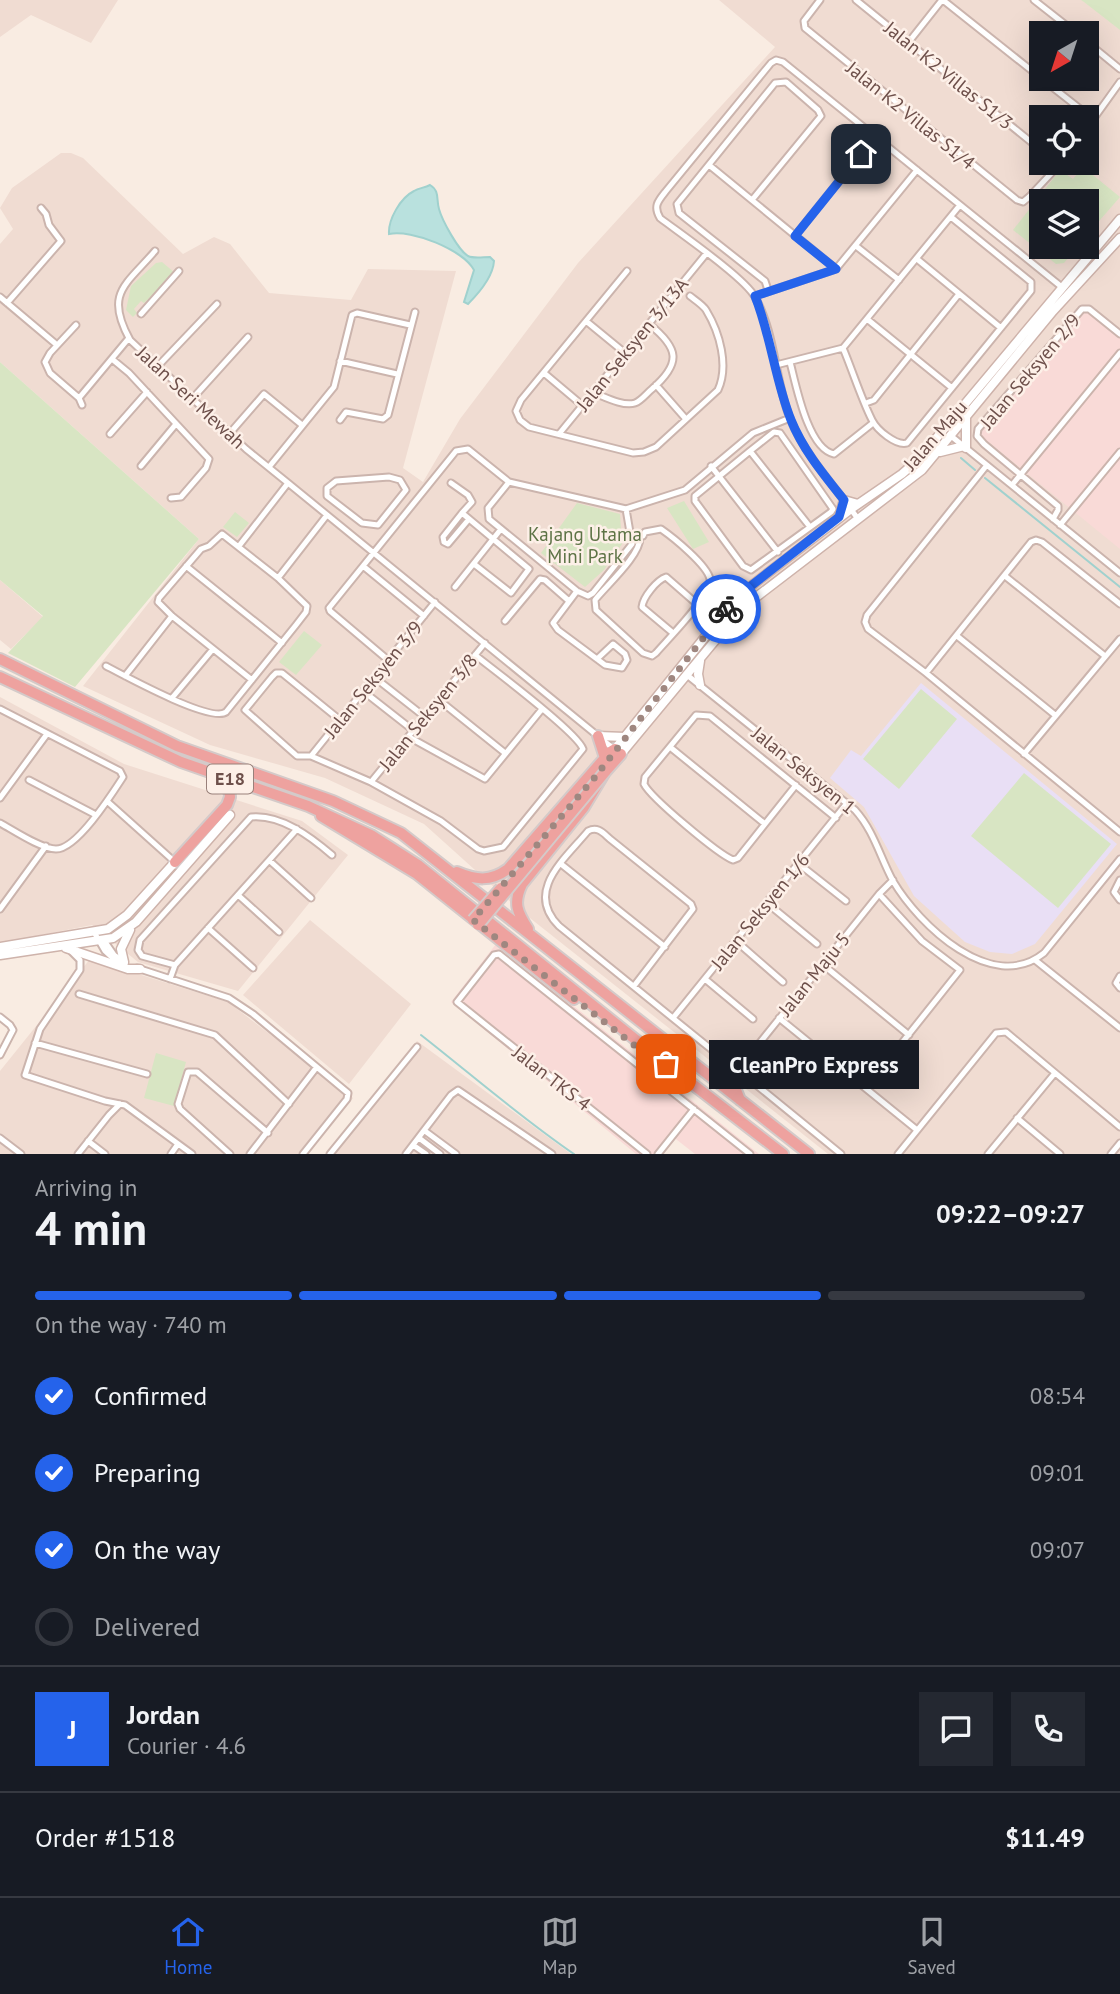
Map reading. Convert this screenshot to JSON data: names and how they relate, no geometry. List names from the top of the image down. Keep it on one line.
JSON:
{"streets":{"highway":["E18"],"street":["Jalan K2 Villas S1/3","Jalan K2 Villas S1/4","Jalan Seksyen 3/13A","Jalan Seksyen 2/9","Jalan Seri Mewah","Jalan Maju","Jalan Seksyen 3/9","Jalan Seksyen 3/8","Jalan Seksyen 1","Jalan Seksyen 1/6","Jalan Maju 5","Jalan TKS 4"]},"crossings":[["Jalan Seri Mewah","Jalan Maju"],["Jalan Seri Mewah","Jalan Seksyen 3/9"],["Jalan Seri Mewah","Jalan Seksyen 3/8"],["Jalan Maju","Jalan Seksyen 1"],["Jalan Seksyen 1","Jalan Seksyen 1/6"],["Jalan Seksyen 1","Jalan Maju 5"]],"parks":["Kajang Utama Mini Park"],"places":["CleanPro Express"],"north":"bottom left","page":{"bubble":"CleanPro Express","heading":["4 min","Arriving in","09:22–09:27"],"panel":["Jordan","Courier · 4.6","Order #1518","$11.49"],"bar":"On the way · 740 m","list":[["Confirmed","08:54"],["Preparing","09:01"],["On the way","09:07"],"Delivered"],"round":"J","tabs":["Home","Map","Saved"]}}
